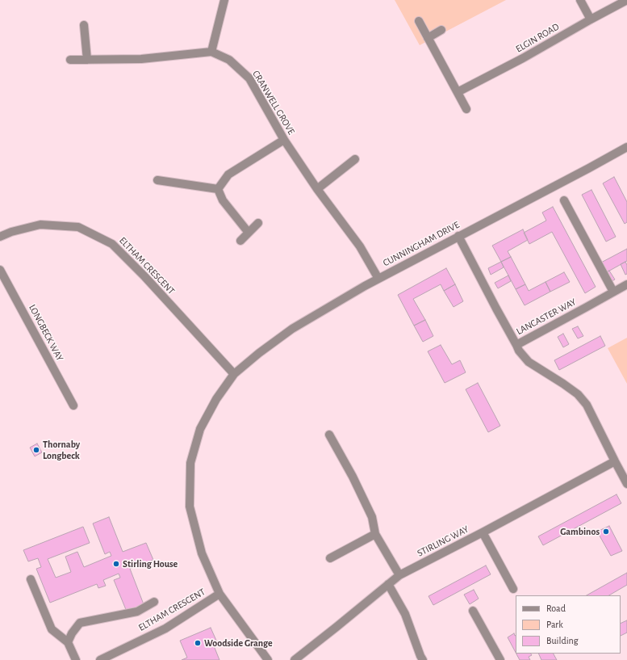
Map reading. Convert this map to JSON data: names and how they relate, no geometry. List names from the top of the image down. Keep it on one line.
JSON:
{"streets":{"street":["ELGIN ROAD","CRANWELL GROVE","CUNNINGHAM DRIVE","ELTHAM CRESCENT","LANCASTER WAY","LONGBECK WAY","STIRLING WAY"]},"crossings":[["CRANWELL GROVE","CUNNINGHAM DRIVE"],["CUNNINGHAM DRIVE","ELTHAM CRESCENT"],["LANCASTER WAY","STIRLING WAY"]],"places":["Thornaby Longbeck","Gambinos","Stirling House","Woodside Grange"],"legend":["Road","Park","Building"]}
